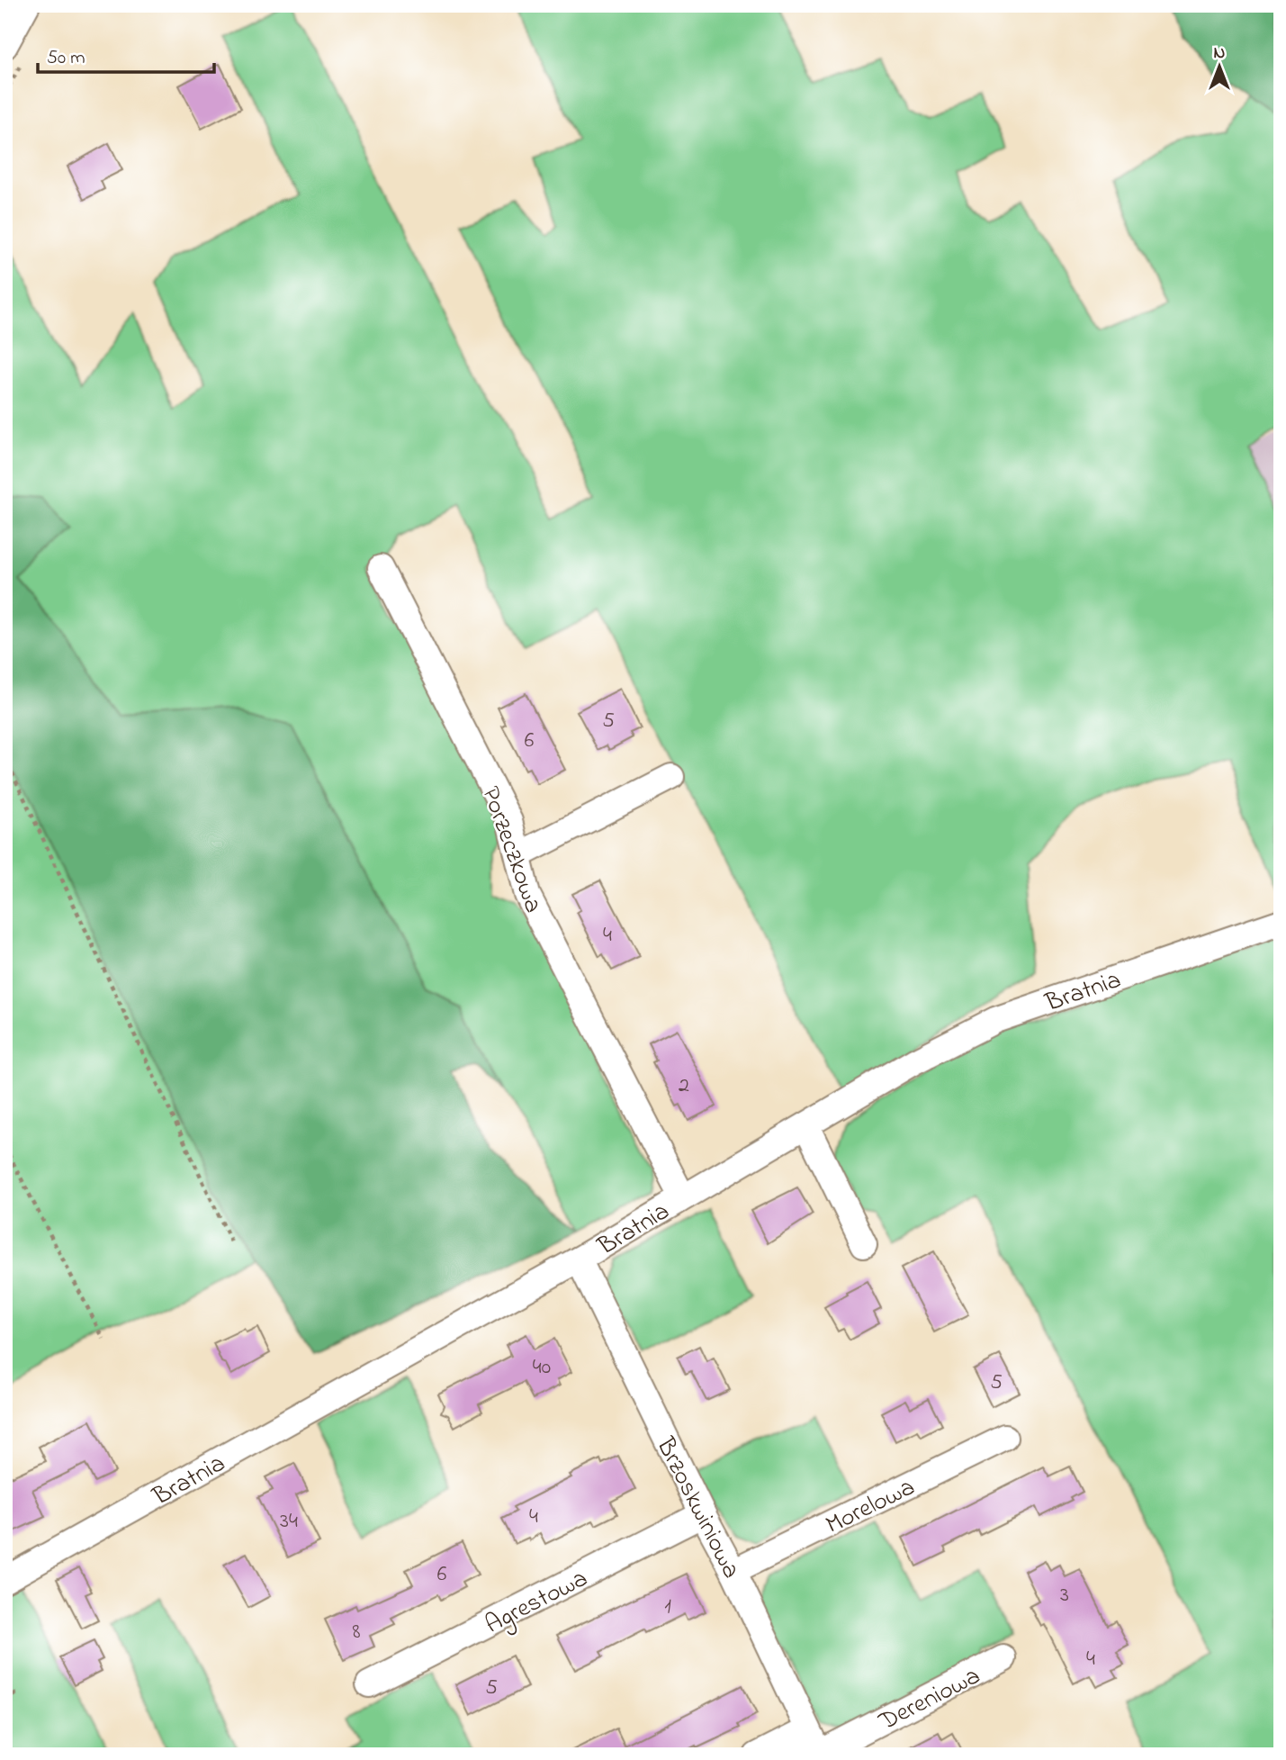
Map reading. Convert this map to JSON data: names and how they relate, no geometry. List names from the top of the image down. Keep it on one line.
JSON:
{"streets":{"street":["Porzeczkowa","Bratnia","Morelowa","Brzoskwiniowa","Agrestowa","Dereniowa"]},"crossings":[["Porzeczkowa","Bratnia"],["Bratnia","Brzoskwiniowa"],["Morelowa","Brzoskwiniowa"],["Brzoskwiniowa","Agrestowa"],["Brzoskwiniowa","Dereniowa"]],"house_numbers":["5","6","4","2","40","5","4","34","6","3","1","8","4","5"],"scale_bar":"50 m","north":"top"}
